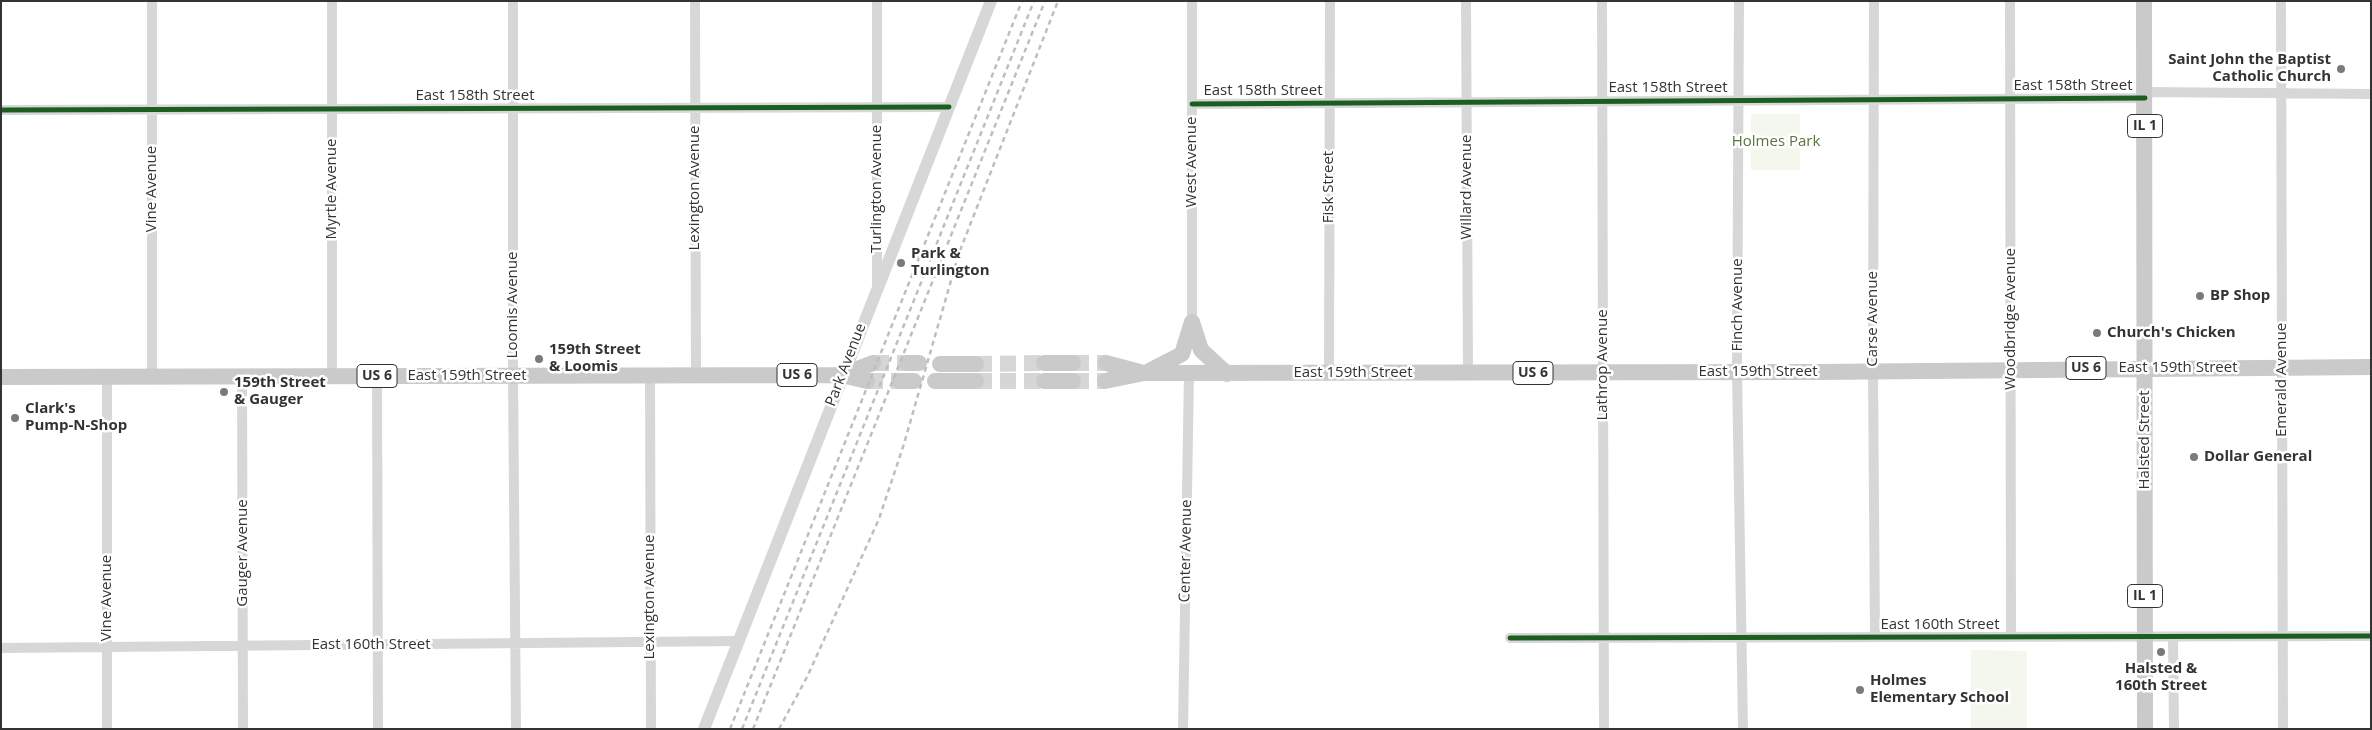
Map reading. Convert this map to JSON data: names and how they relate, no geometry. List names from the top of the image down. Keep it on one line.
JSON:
{"streets":{"main road":["IL 1","US 6","East 159th Street","Halsted Street"],"street":["East 158th Street","West Avenue","Fisk Street","Willard Avenue","Lexington Avenue","Vine Avenue","Myrtle Avenue","Turlington Avenue","Loomis Avenue","Finch Avenue","Carse Avenue","Woodbridge Avenue","Park Avenue","Lathrop Avenue","Emerald Avenue","Center Avenue","Gauger Avenue","East 160th Street"]},"crossings":[["East 158th Street","West Avenue"],["East 158th Street","Fisk Street"],["East 158th Street","Willard Avenue"],["East 158th Street","Lexington Avenue"],["East 158th Street","Vine Avenue"],["East 158th Street","Myrtle Avenue"],["East 158th Street","Turlington Avenue"],["East 158th Street","Loomis Avenue"],["East 158th Street","Finch Avenue"],["East 158th Street","Carse Avenue"],["East 158th Street","Woodbridge Avenue"],["East 158th Street","Park Avenue"],["East 158th Street","Lathrop Avenue"],["East 158th Street","Emerald Avenue"],["East 158th Street","Halsted Street"],["Fisk Street","East 159th Street"],["Willard Avenue","East 159th Street"],["Lexington Avenue","East 159th Street"],["Lexington Avenue","East 160th Street"],["Vine Avenue","East 159th Street"],["Vine Avenue","East 160th Street"],["Myrtle Avenue","East 159th Street"],["Turlington Avenue","Park Avenue"],["Loomis Avenue","East 159th Street"],["Loomis Avenue","East 160th Street"],["Finch Avenue","East 159th Street"],["Finch Avenue","East 160th Street"],["Carse Avenue","East 159th Street"],["Carse Avenue","East 160th Street"],["Woodbridge Avenue","East 159th Street"],["Woodbridge Avenue","East 160th Street"],["Park Avenue","East 159th Street"],["Park Avenue","East 160th Street"],["Lathrop Avenue","East 159th Street"],["Lathrop Avenue","East 160th Street"],["East 159th Street","Emerald Avenue"],["East 159th Street","Halsted Street"],["East 159th Street","Center Avenue"],["East 159th Street","Gauger Avenue"],["Emerald Avenue","East 160th Street"],["Halsted Street","East 160th Street"],["Gauger Avenue","East 160th Street"]],"parks":["Holmes Park"],"places":["Saint John the Baptist Catholic Church","Park & Turlington","BP Shop","Church's Chicken","159th Street & Loomis","159th Street & Gauger","Clark's Pump-N-Shop","Dollar General","Halsted & 160th Street","Holmes Elementary School"]}
